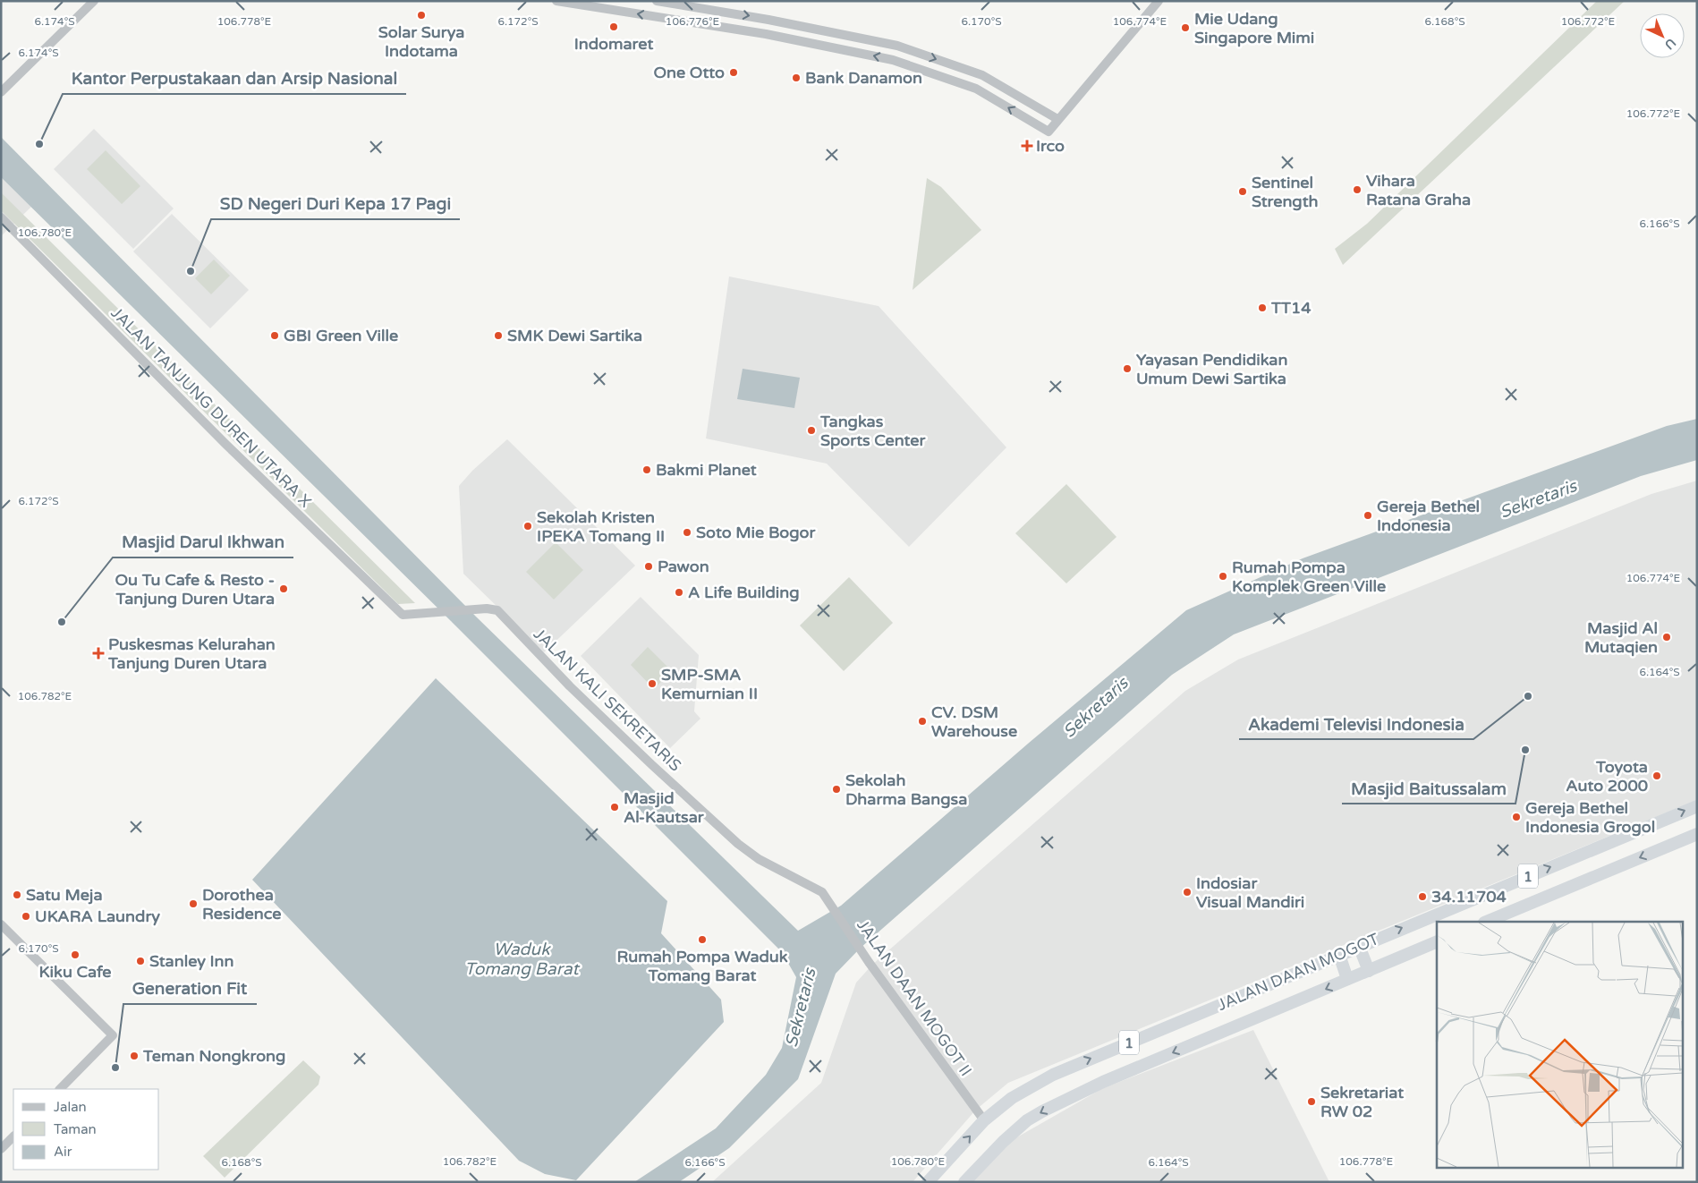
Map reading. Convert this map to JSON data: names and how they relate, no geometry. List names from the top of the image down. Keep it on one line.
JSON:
{"streets":{"highway":["1","JALAN DAAN MOGOT"],"street":["JALAN TANJUNG DUREN UTARA X","JALAN KALI SEKRETARIS","JALAN DAAN MOGOT II"]},"crossings":[["JALAN TANJUNG DUREN UTARA X","JALAN KALI SEKRETARIS"],["JALAN KALI SEKRETARIS","JALAN DAAN MOGOT II"],["JALAN DAAN MOGOT","JALAN DAAN MOGOT II"]],"water":["Sekretaris","Waduk Tomang Barat"],"places":{"other":["Solar Surya Indotama","Indomaret","Mie Udang Singapore Mimi","One Otto","Bank Danamon","Kantor Perpustakaan dan Arsip Nasional","Vihara Ratana Graha","Sentinel Strength","SD Negeri Duri Kepa 17 Pagi","TT14","GBI Green Ville","SMK Dewi Sartika","Yayasan Pendidikan Umum Dewi Sartika","Tangkas Sports Center","Bakmi Planet","Gereja Bethel Indonesia","Sekolah Kristen IPEKA Tomang II","Soto Mie Bogor","Pawon","Rumah Pompa Komplek Green Ville","Ou Tu Cafe & Resto - Tanjung Duren Utara","A Life Building","Masjid Darul Ikhwan","Masjid Al Mutaqien","SMP-SMA Kemurnian II","Akademi Televisi Indonesia","CV. DSM Warehouse","Masjid Baitussalam","Toyota Auto 2000","Sekolah Dharma Bangsa","Masjid Al-Kautsar","Gereja Bethel Indonesia Grogol","Indosiar Visual Mandiri","Satu Meja","34.11704","Dorothea Residence","UKARA Laundry","Rumah Pompa Waduk Tomang Barat","Kiku Cafe","Stanley Inn","Teman Nongkrong","Generation Fit","Sekretariat RW 02"],"health":["Irco","Puskesmas Kelurahan Tanjung Duren Utara"]},"legend":["Jalan","Taman","Air"],"north":"bottom right","coordinates":["6.174°S","6.172°S","6.170°S","6.168°S","106.778°E","106.776°E","106.774°E","106.772°E","6.166°S","106.780°E","6.164°S","106.782°E"]}
